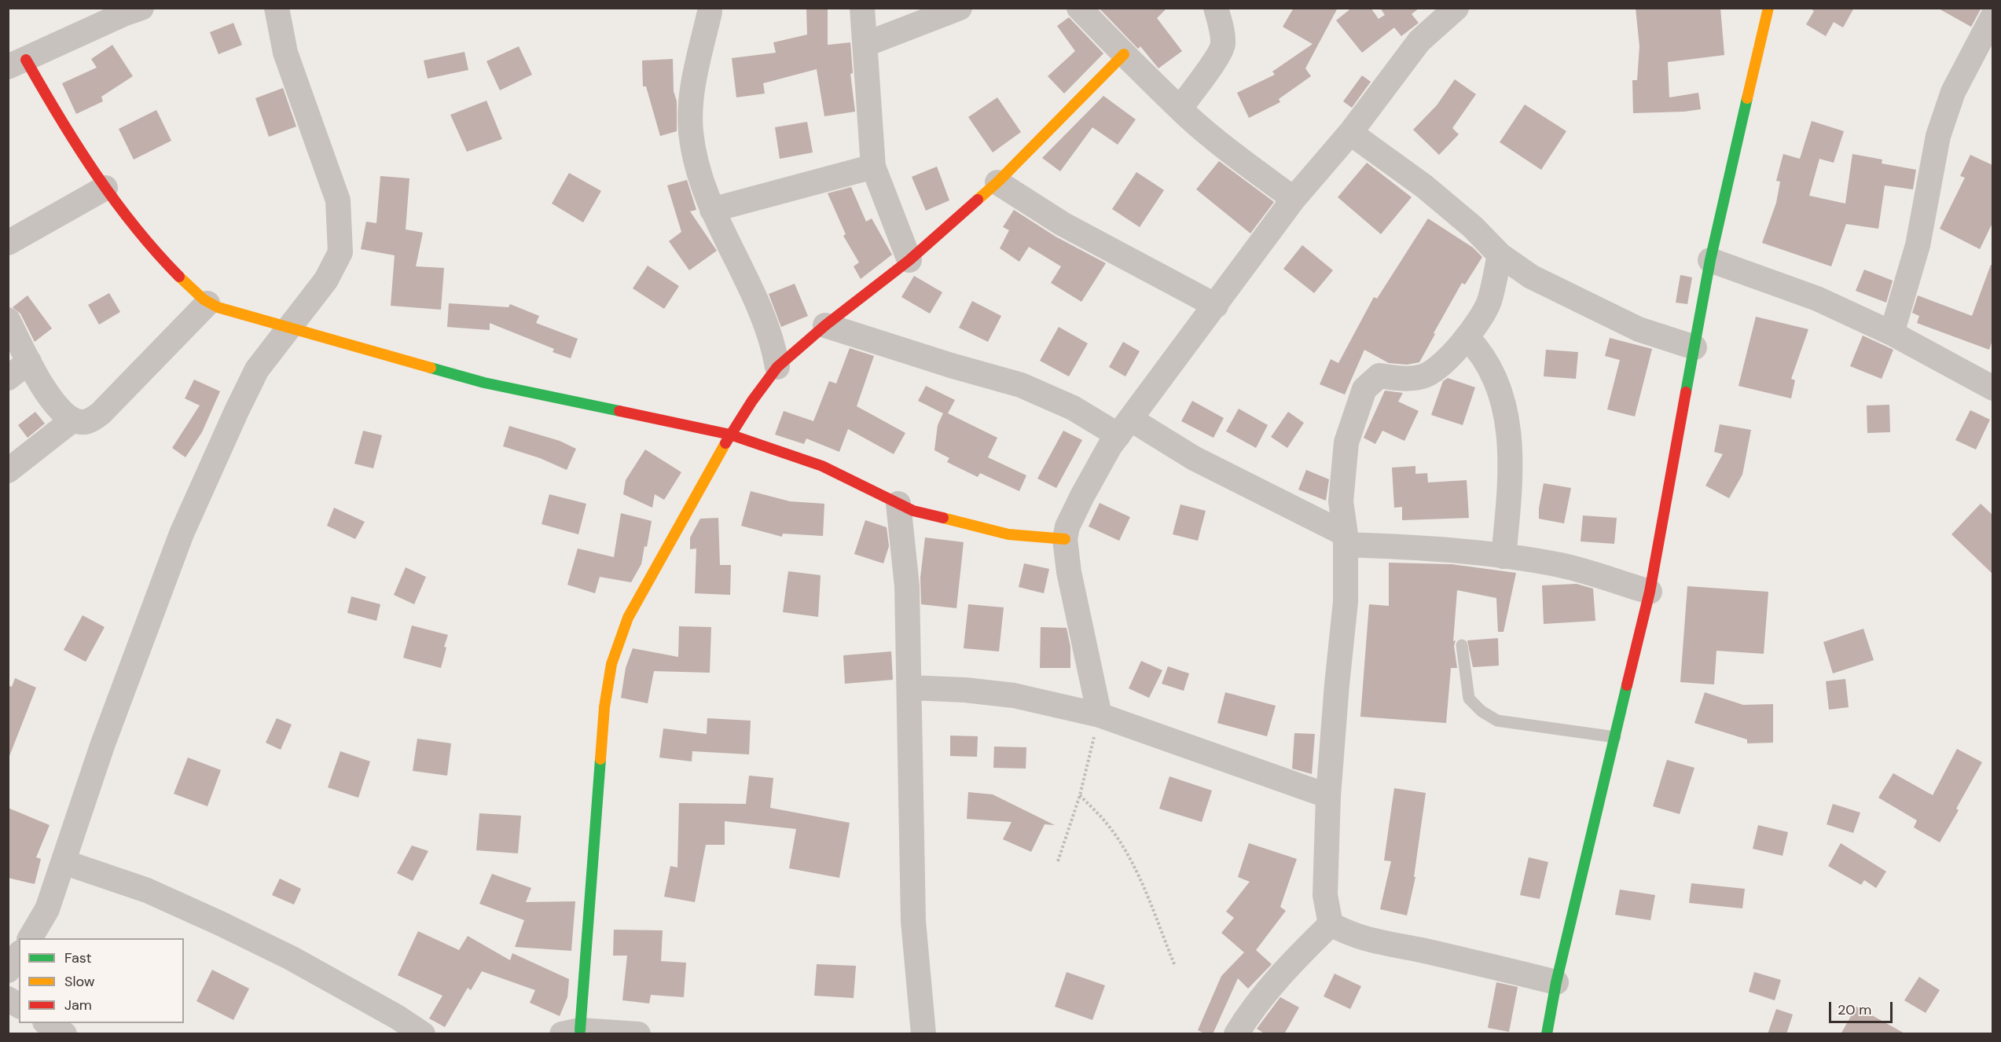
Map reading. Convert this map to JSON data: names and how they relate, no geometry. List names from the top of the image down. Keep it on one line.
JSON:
{"legend":["Fast","Slow","Jam"],"scale_bar":"20 m"}
